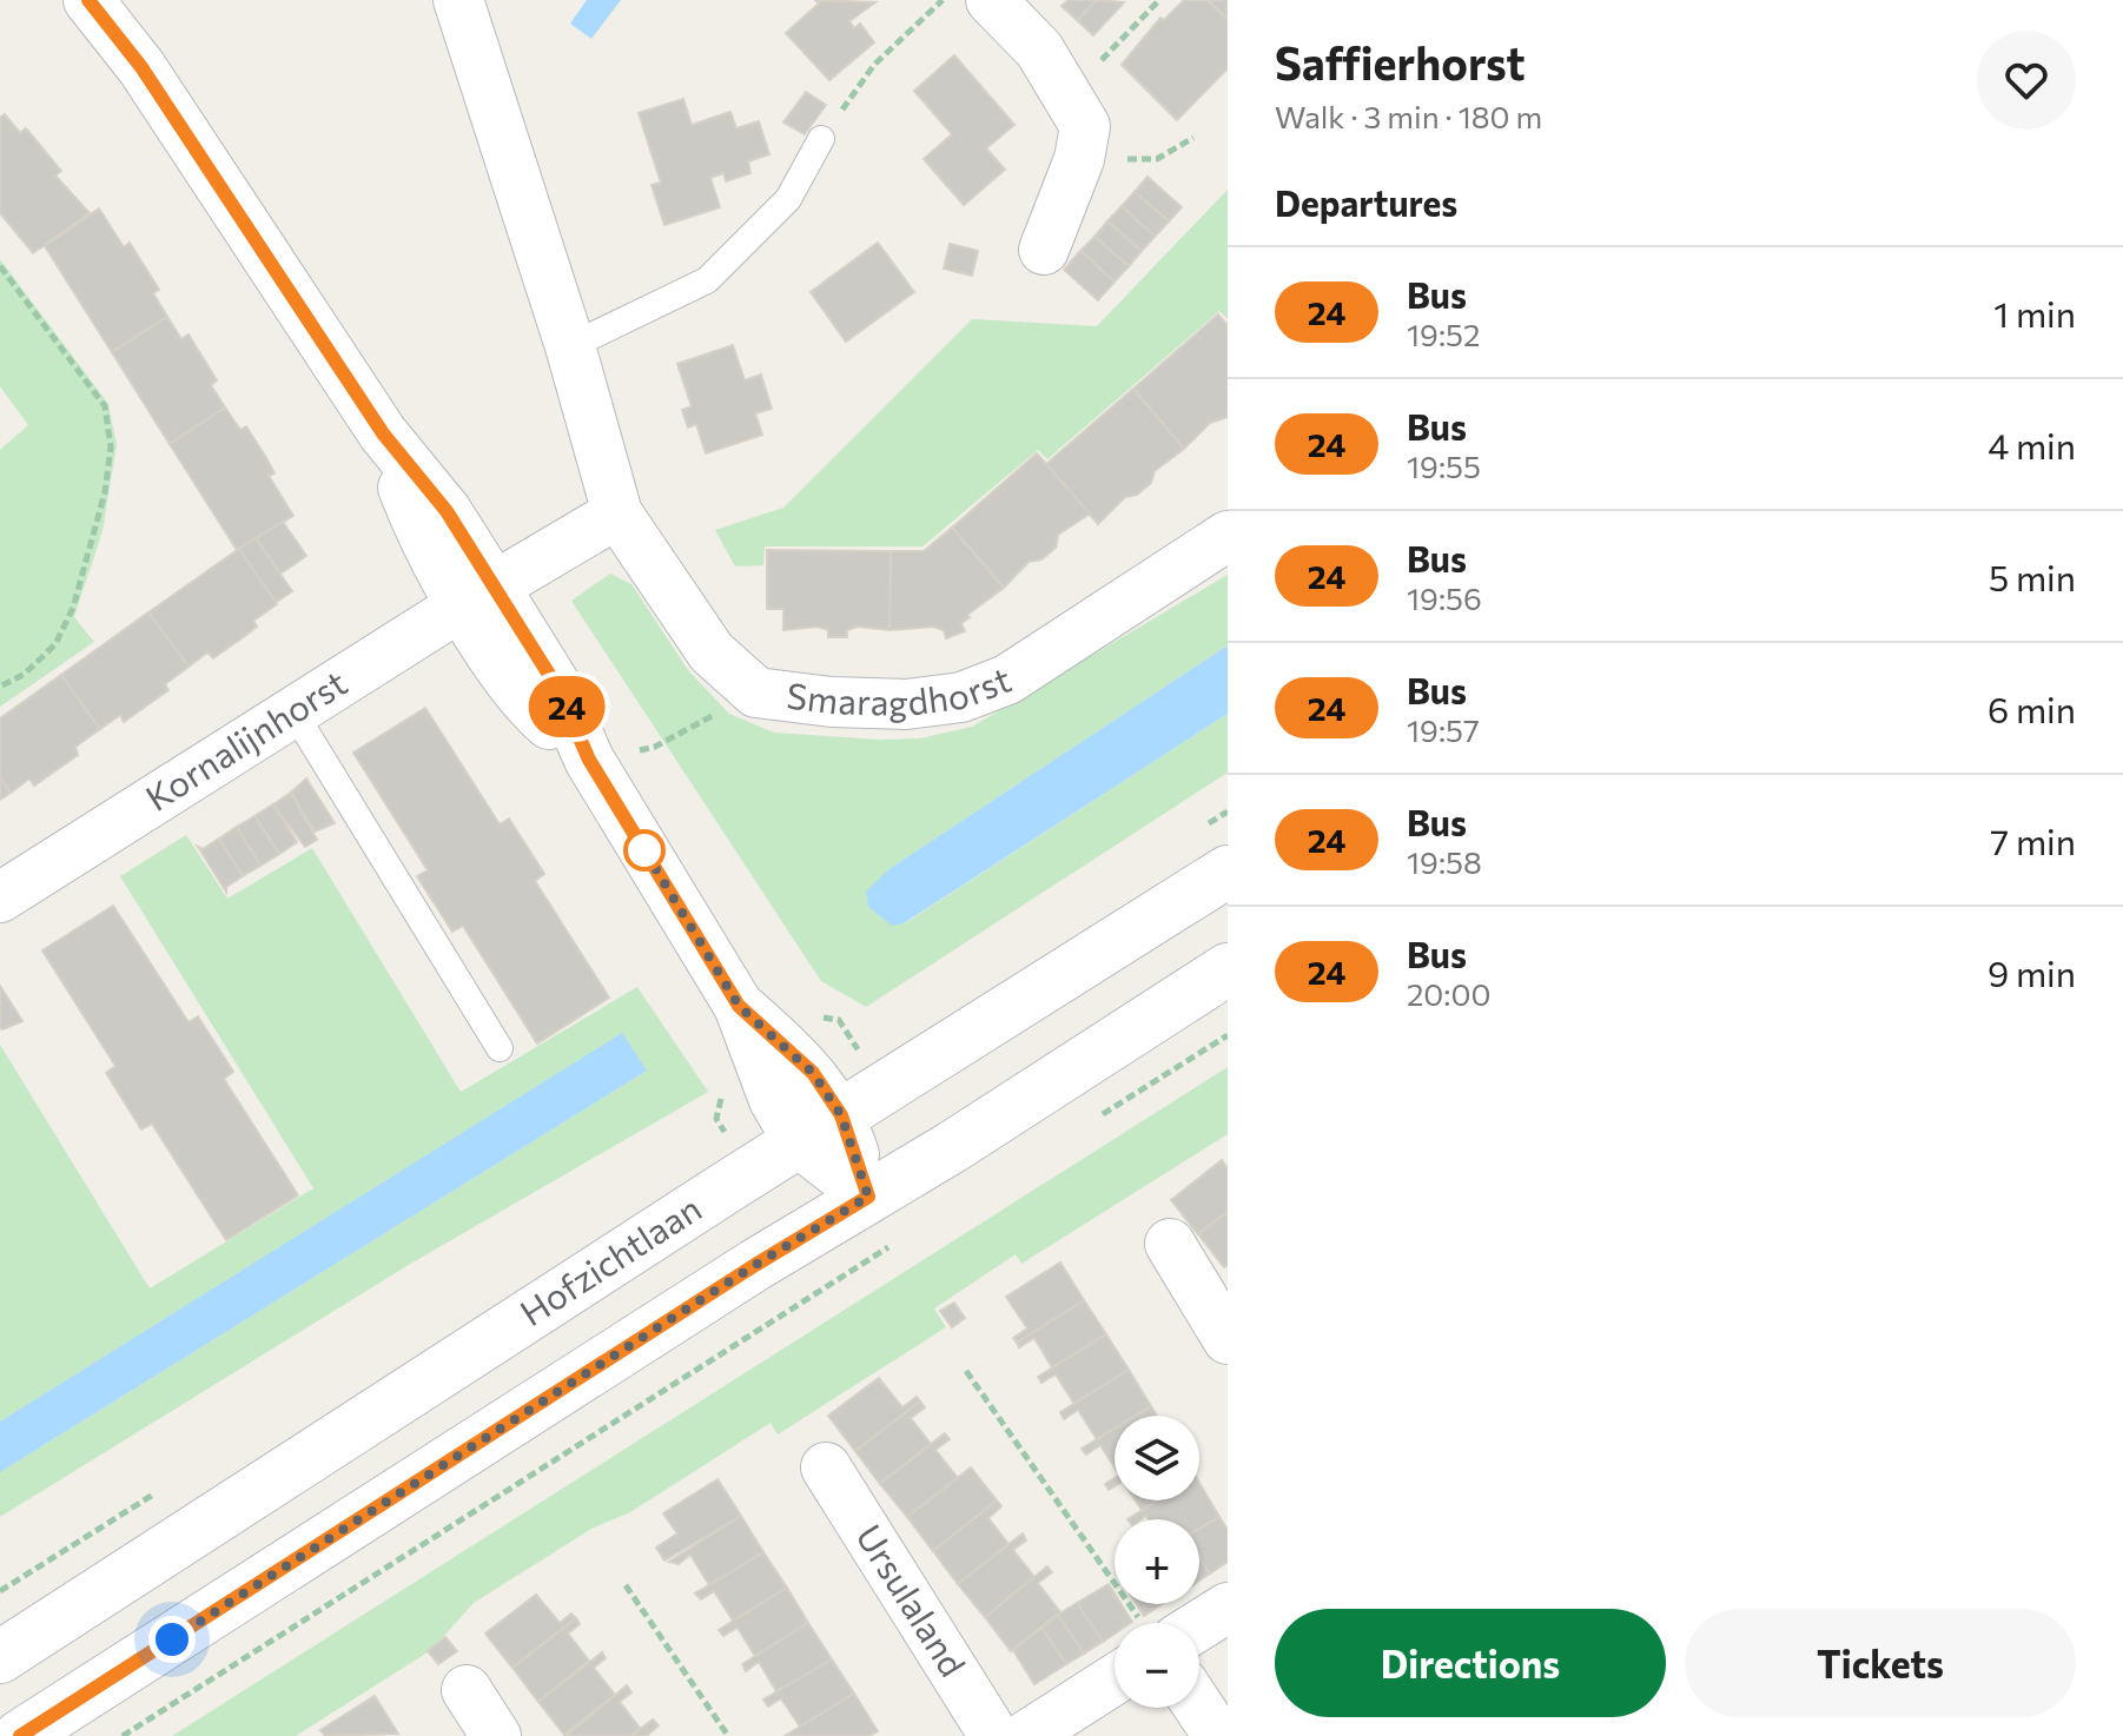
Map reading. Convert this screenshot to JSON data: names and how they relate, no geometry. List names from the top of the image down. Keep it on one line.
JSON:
{"streets":{"main road":["Hofzichtlaan"],"street":["Smaragdhorst","Kornalijnhorst","Ursulaland"]},"crossings":[["Smaragdhorst","Kornalijnhorst"]],"lines":["bus line 24"],"page":{"on_map":"24","heading":[["Saffierhorst","Walk · 3 min · 180 m"],"Departures"],"list":[{"mark":"24","name":"Bus","note":"19:52","value":"1 min"},{"mark":"24","name":"Bus","note":"19:55","value":"4 min"},{"mark":"24","name":"Bus","note":"19:56","value":"5 min"},{"mark":"24","name":"Bus","note":"19:57","value":"6 min"},{"mark":"24","name":"Bus","note":"19:58","value":"7 min"},{"mark":"24","name":"Bus","note":"20:00","value":"9 min"}],"map_buttons":["+","−"],"buttons":["Directions","Tickets"]}}
